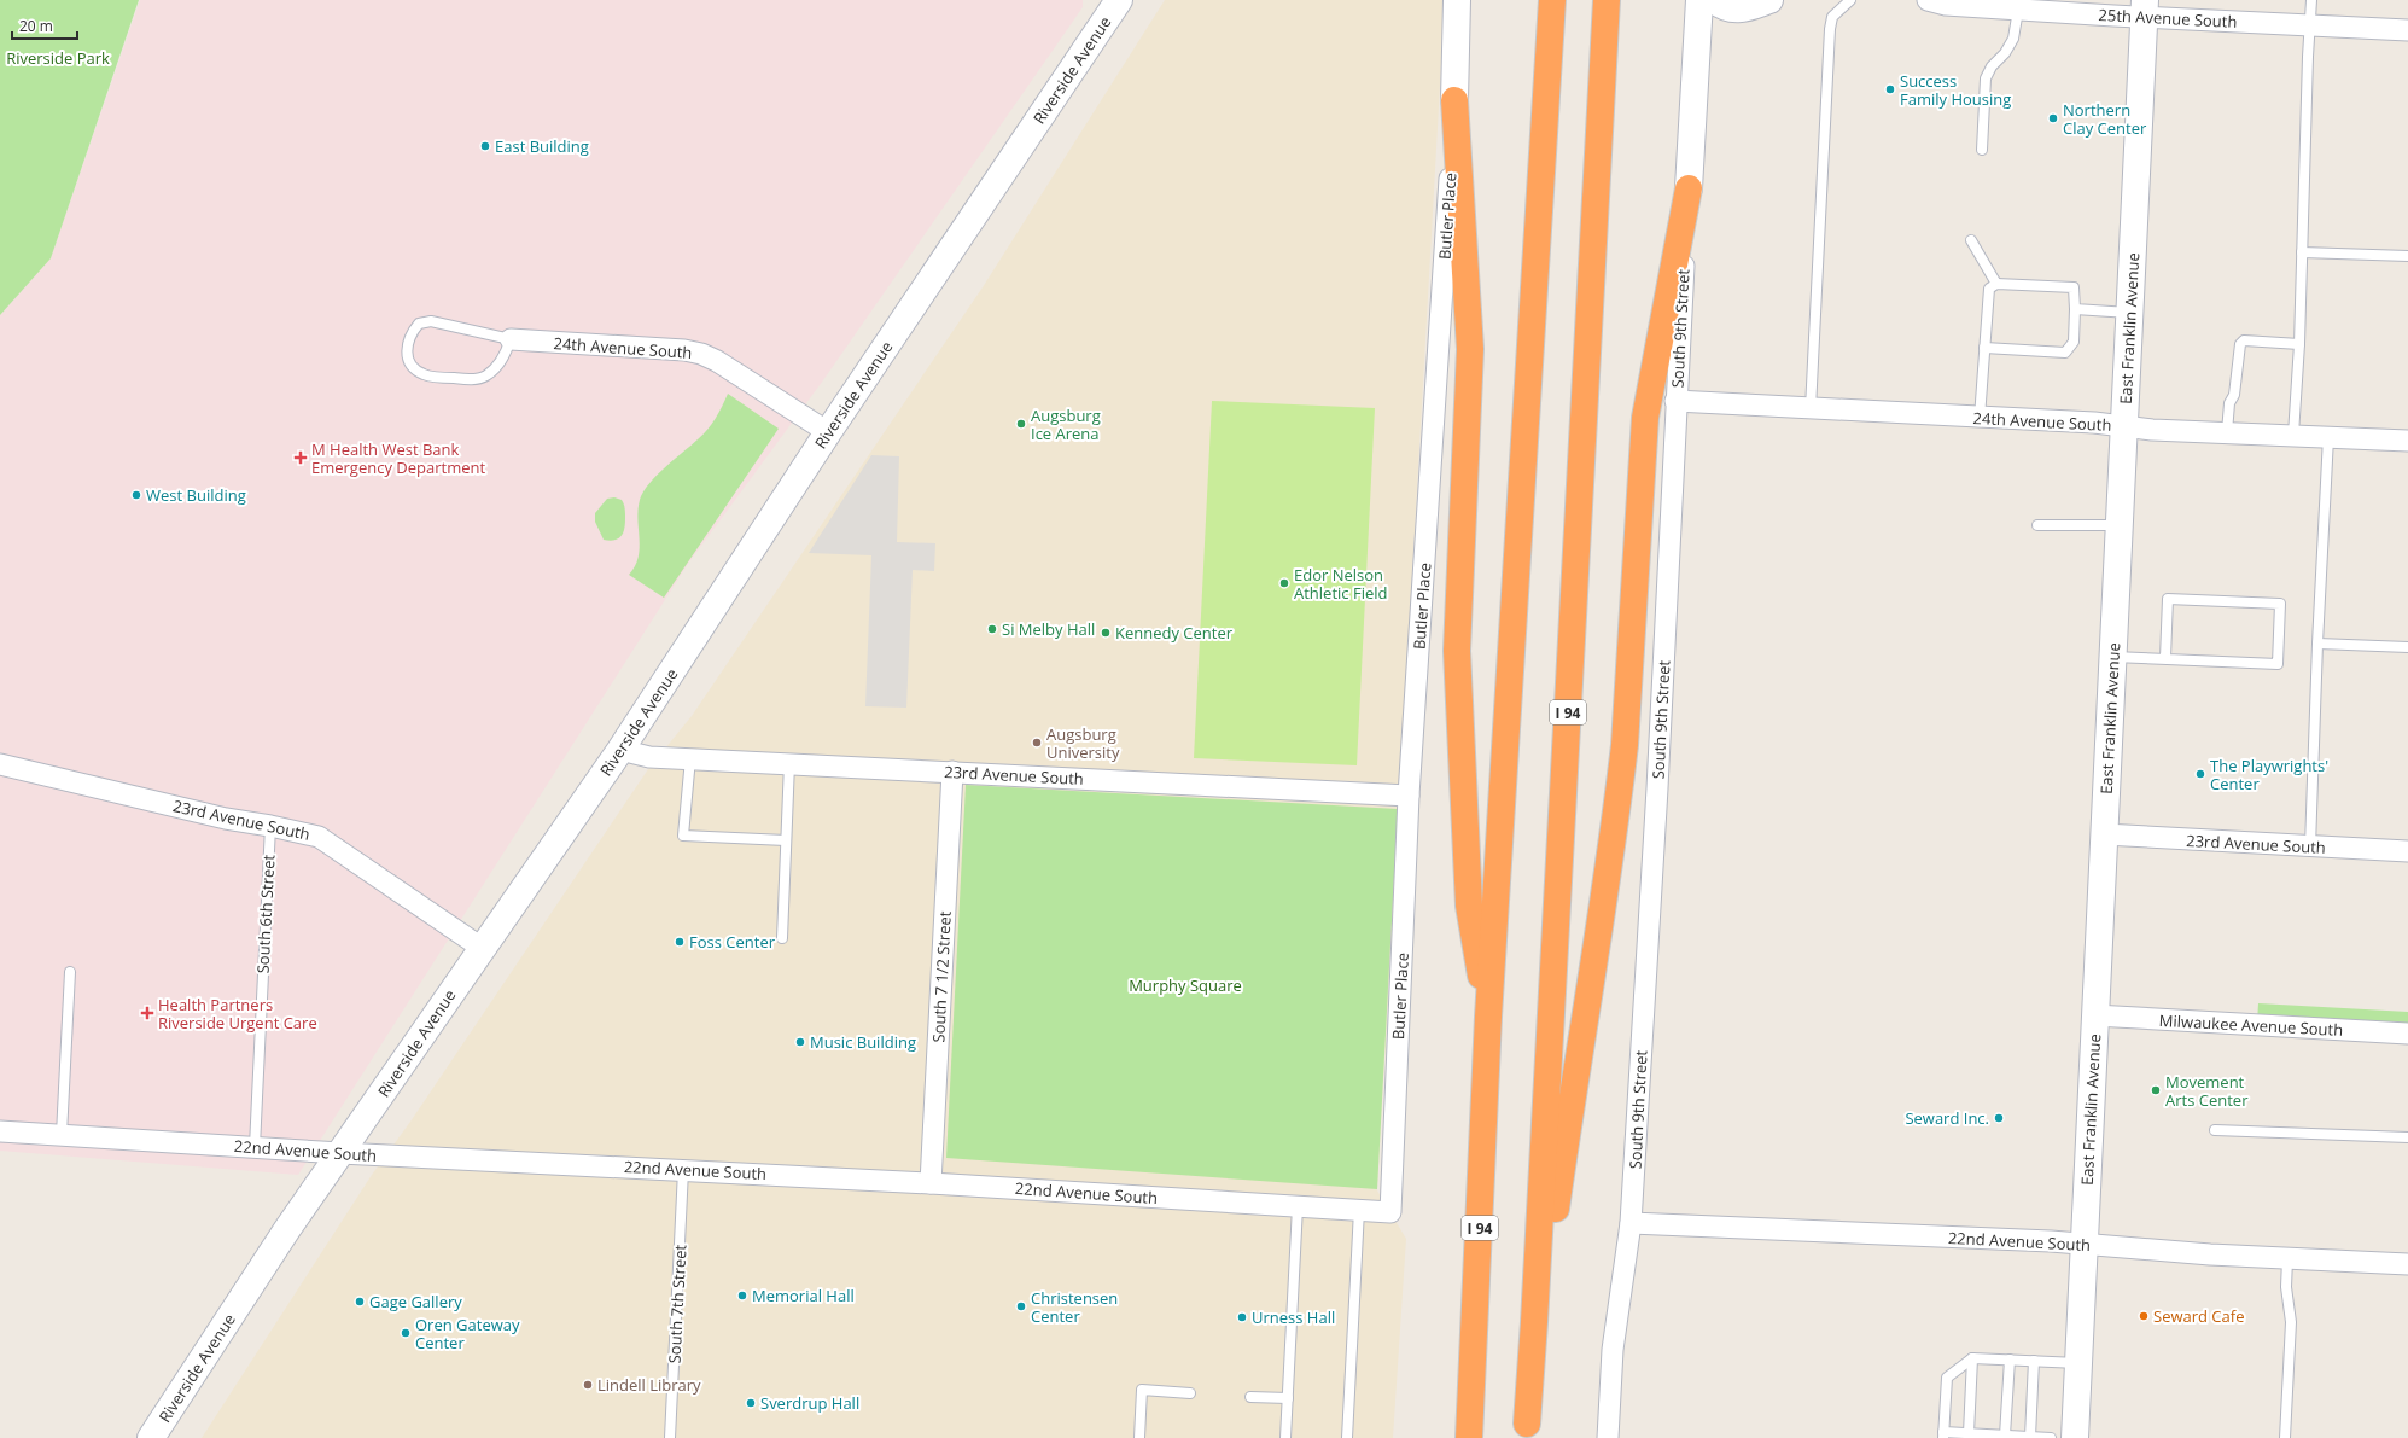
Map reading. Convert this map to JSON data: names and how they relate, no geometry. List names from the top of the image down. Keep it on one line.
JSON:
{"streets":{"highway":["I 94"],"street":["25th Avenue South","Riverside Avenue","Butler Place","South 9th Street","East Franklin Avenue","24th Avenue South","23rd Avenue South","South 7 1/2 Street","Milwaukee Avenue South","22nd Avenue South"],"lane":["South 6th Street","South 7th Street"]},"crossings":[["25th Avenue South","East Franklin Avenue"],["Riverside Avenue","24th Avenue South"],["Riverside Avenue","23rd Avenue South"],["Riverside Avenue","22nd Avenue South"],["Butler Place","23rd Avenue South"],["Butler Place","22nd Avenue South"],["South 9th Street","24th Avenue South"],["South 9th Street","22nd Avenue South"],["East Franklin Avenue","24th Avenue South"],["East Franklin Avenue","23rd Avenue South"],["East Franklin Avenue","Milwaukee Avenue South"],["East Franklin Avenue","22nd Avenue South"],["23rd Avenue South","South 6th Street"],["23rd Avenue South","South 7 1/2 Street"],["South 6th Street","22nd Avenue South"],["South 7 1/2 Street","22nd Avenue South"],["22nd Avenue South","South 7th Street"]],"parks":["Riverside Park","Murphy Square"],"places":{"other":["Success Family Housing","Northern Clay Center","East Building","Augsburg Ice Arena","West Building","Edor Nelson Athletic Field","Si Melby Hall","Kennedy Center","Augsburg University","The Playwrights' Center","Foss Center","Music Building","Movement Arts Center","Seward Inc.","Memorial Hall","Gage Gallery","Christensen Center","Seward Cafe","Urness Hall","Oren Gateway Center","Lindell Library","Sverdrup Hall"],"health":["M Health West Bank Emergency Department","Health Partners Riverside Urgent Care"]},"scale_bar":"20 m"}
